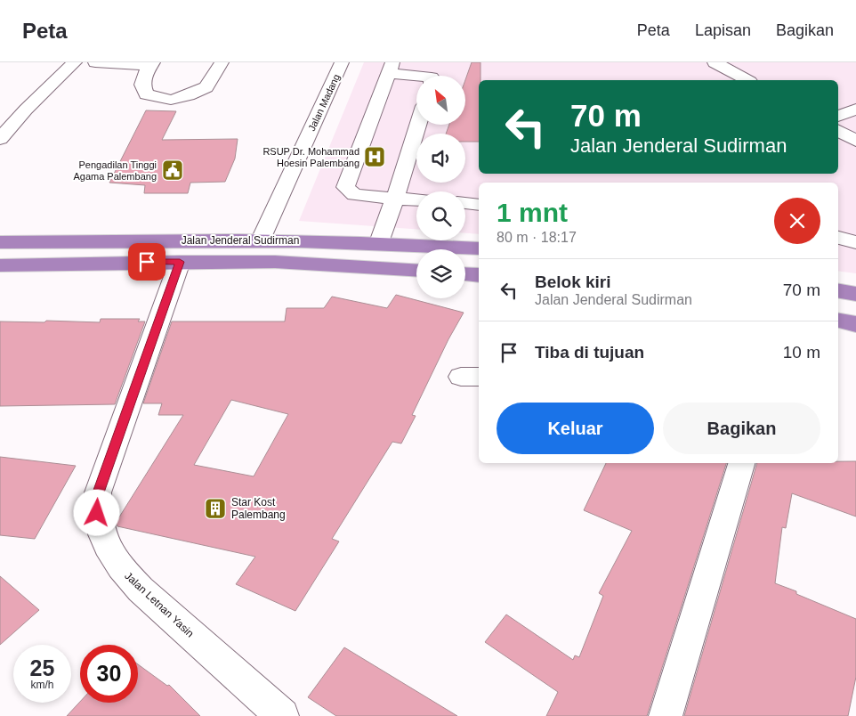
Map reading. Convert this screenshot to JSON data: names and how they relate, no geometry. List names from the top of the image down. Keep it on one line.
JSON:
{"streets":{"highway":["Jalan Jenderal Sudirman"],"street":["Jalan Madang","Jalan Letnan Yasin"]},"crossings":[["Jalan Madang","Jalan Jenderal Sudirman"],["Jalan Jenderal Sudirman","Jalan Letnan Yasin"]],"places":{"hospital":["RSUP Dr. Mohammad Hoesin Palembang"],"public building":["Pengadilan Tinggi Agama Palembang"],"building":["Star Kost Palembang"]},"north":"top left","page":{"header":"Peta","nav":["Peta","Lapisan","Bagikan"],"turn":["70 m","Jalan Jenderal Sudirman"],"heading":["1 mnt","80 m · 18:17"],"list":[{"name":"Belok kiri","note":"Jalan Jenderal Sudirman","value":"70 m"},{"name":"Tiba di tujuan","value":"10 m"}],"buttons":["Keluar","Bagikan"],"speed":"25 km/h","limit":"30"}}
